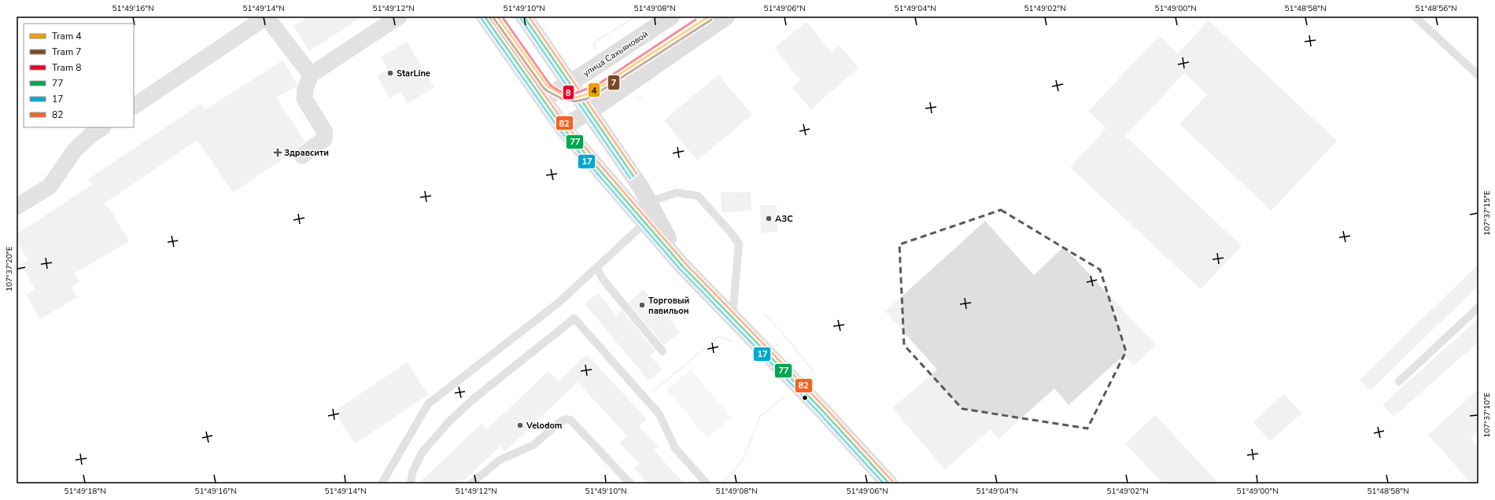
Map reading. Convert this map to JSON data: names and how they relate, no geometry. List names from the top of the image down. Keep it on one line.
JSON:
{"streets":{"main road":["улица Сахьяновой"]},"places":{"other":["StarLine","АЗС","Торговый павильон","Velodom"],"health":["Здравсити"]},"lines":["tram line 4","transit line 77","transit line 82","tram line 7","tram line 8","transit line 17"],"legend":["Tram 4","Tram 7","Tram 8","77","17","82"],"coordinates":["51°49'16\"N","51°49'14\"N","51°49'12\"N","51°49'10\"N","51°49'08\"N","51°49'06\"N","51°49'04\"N","51°49'02\"N","51°49'00\"N","51°48'58\"N","51°48'56\"N","107°37'15\"E","107°37'20\"E","107°37'10\"E","51°49'18\"N"]}
